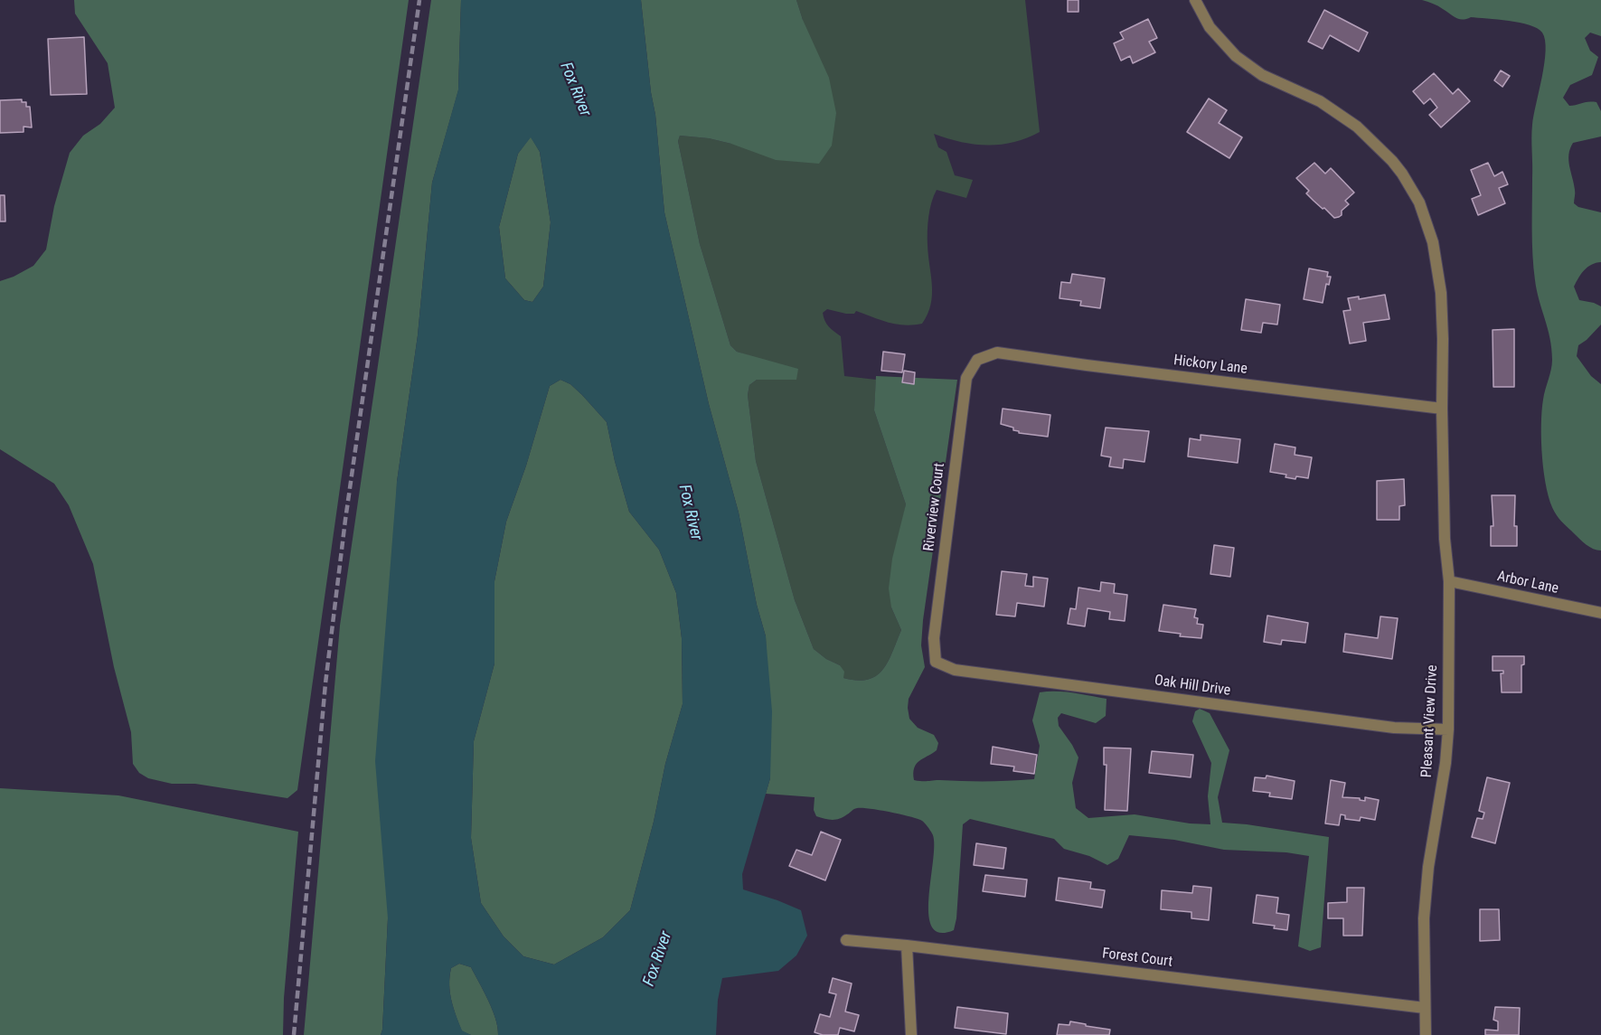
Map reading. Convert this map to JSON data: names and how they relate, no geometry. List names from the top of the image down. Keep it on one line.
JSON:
{"streets":{"street":["Hickory Lane","Riverview Court","Arbor Lane","Oak Hill Drive","Pleasant View Drive","Forest Court"]},"crossings":[["Hickory Lane","Riverview Court"],["Hickory Lane","Pleasant View Drive"],["Riverview Court","Oak Hill Drive"],["Arbor Lane","Pleasant View Drive"],["Oak Hill Drive","Pleasant View Drive"],["Pleasant View Drive","Forest Court"]],"water":["Fox River"]}
